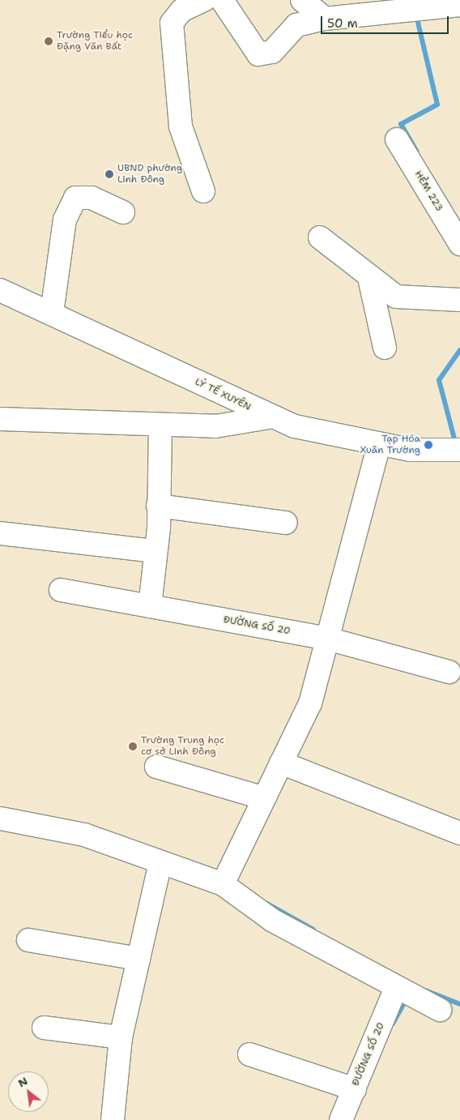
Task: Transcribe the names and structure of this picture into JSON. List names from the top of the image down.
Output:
{
  "streets": {
    "street": ["HẺM 223", "LÝ TẾ XUYÊN", "ĐƯỜNG SỐ 20"]
  },
  "places": [
    "Trường Tiểu học Đặng Văn Bất",
    "UBND phường Linh Đông",
    "Tạp Hóa Xuân Trường",
    "Trường Trung học cơ sở Linh Đông"
  ],
  "scale_bar": "50 m",
  "north": "top left"
}
